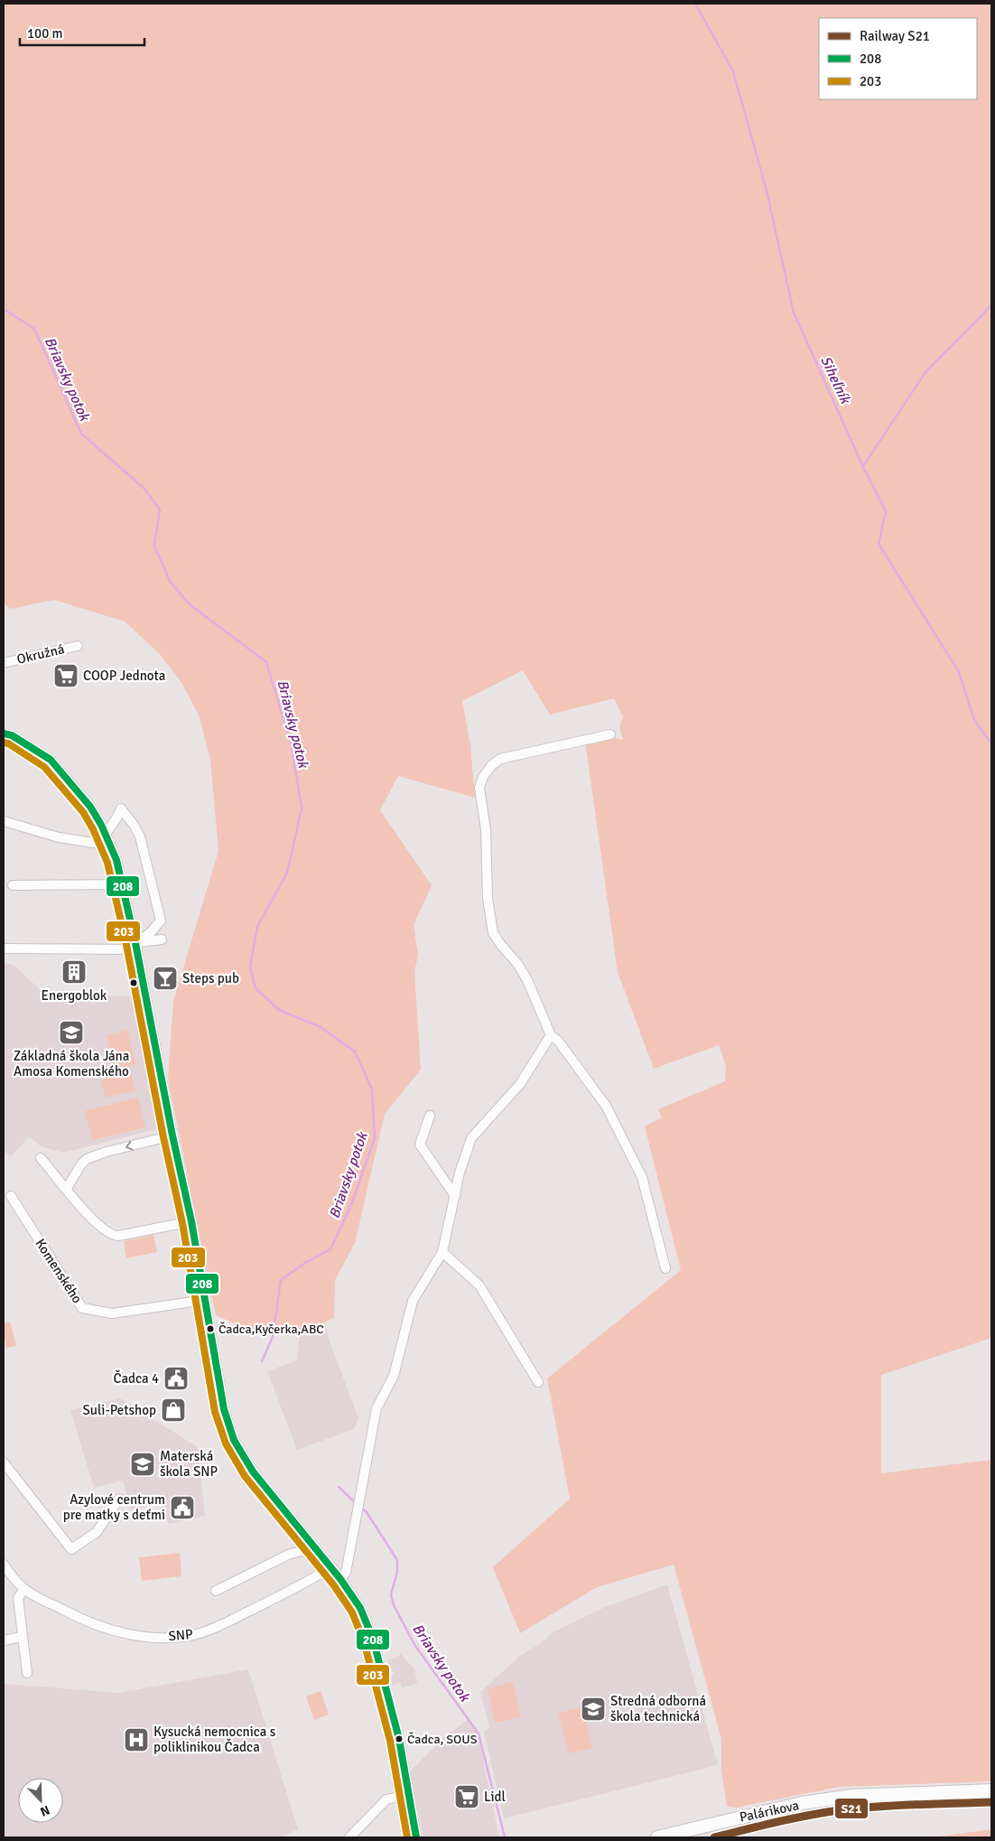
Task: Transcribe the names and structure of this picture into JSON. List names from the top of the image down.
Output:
{
  "streets": {
    "main road": ["Palárikova"],
    "street": ["Okružná", "Komenského", "SNP"]
  },
  "water": ["Briavsky potok", "Siheľník"],
  "places": {
    "supermarket": ["COOP Jednota", "Lidl"],
    "building": ["Energoblok"],
    "bar": ["Steps pub"],
    "school or university": ["Základná škola Jána Amosa Komenského", "Materská škola SNP", "Stredná odborná škola technická"],
    "other": ["Čadca,Kyčerka,ABC", "Čadca, SOUS"],
    "public building": ["Čadca 4", "Azylové centrum pre matky s deťmi"],
    "shop": ["Suli-Petshop"],
    "hospital": ["Kysucká nemocnica s poliklinikou Čadca"]
  },
  "lines": ["transit line 208", "transit line 203", "rail line S21"],
  "legend": ["Railway S21", "208", "203"],
  "scale_bar": "100 m",
  "north": "bottom right"
}
